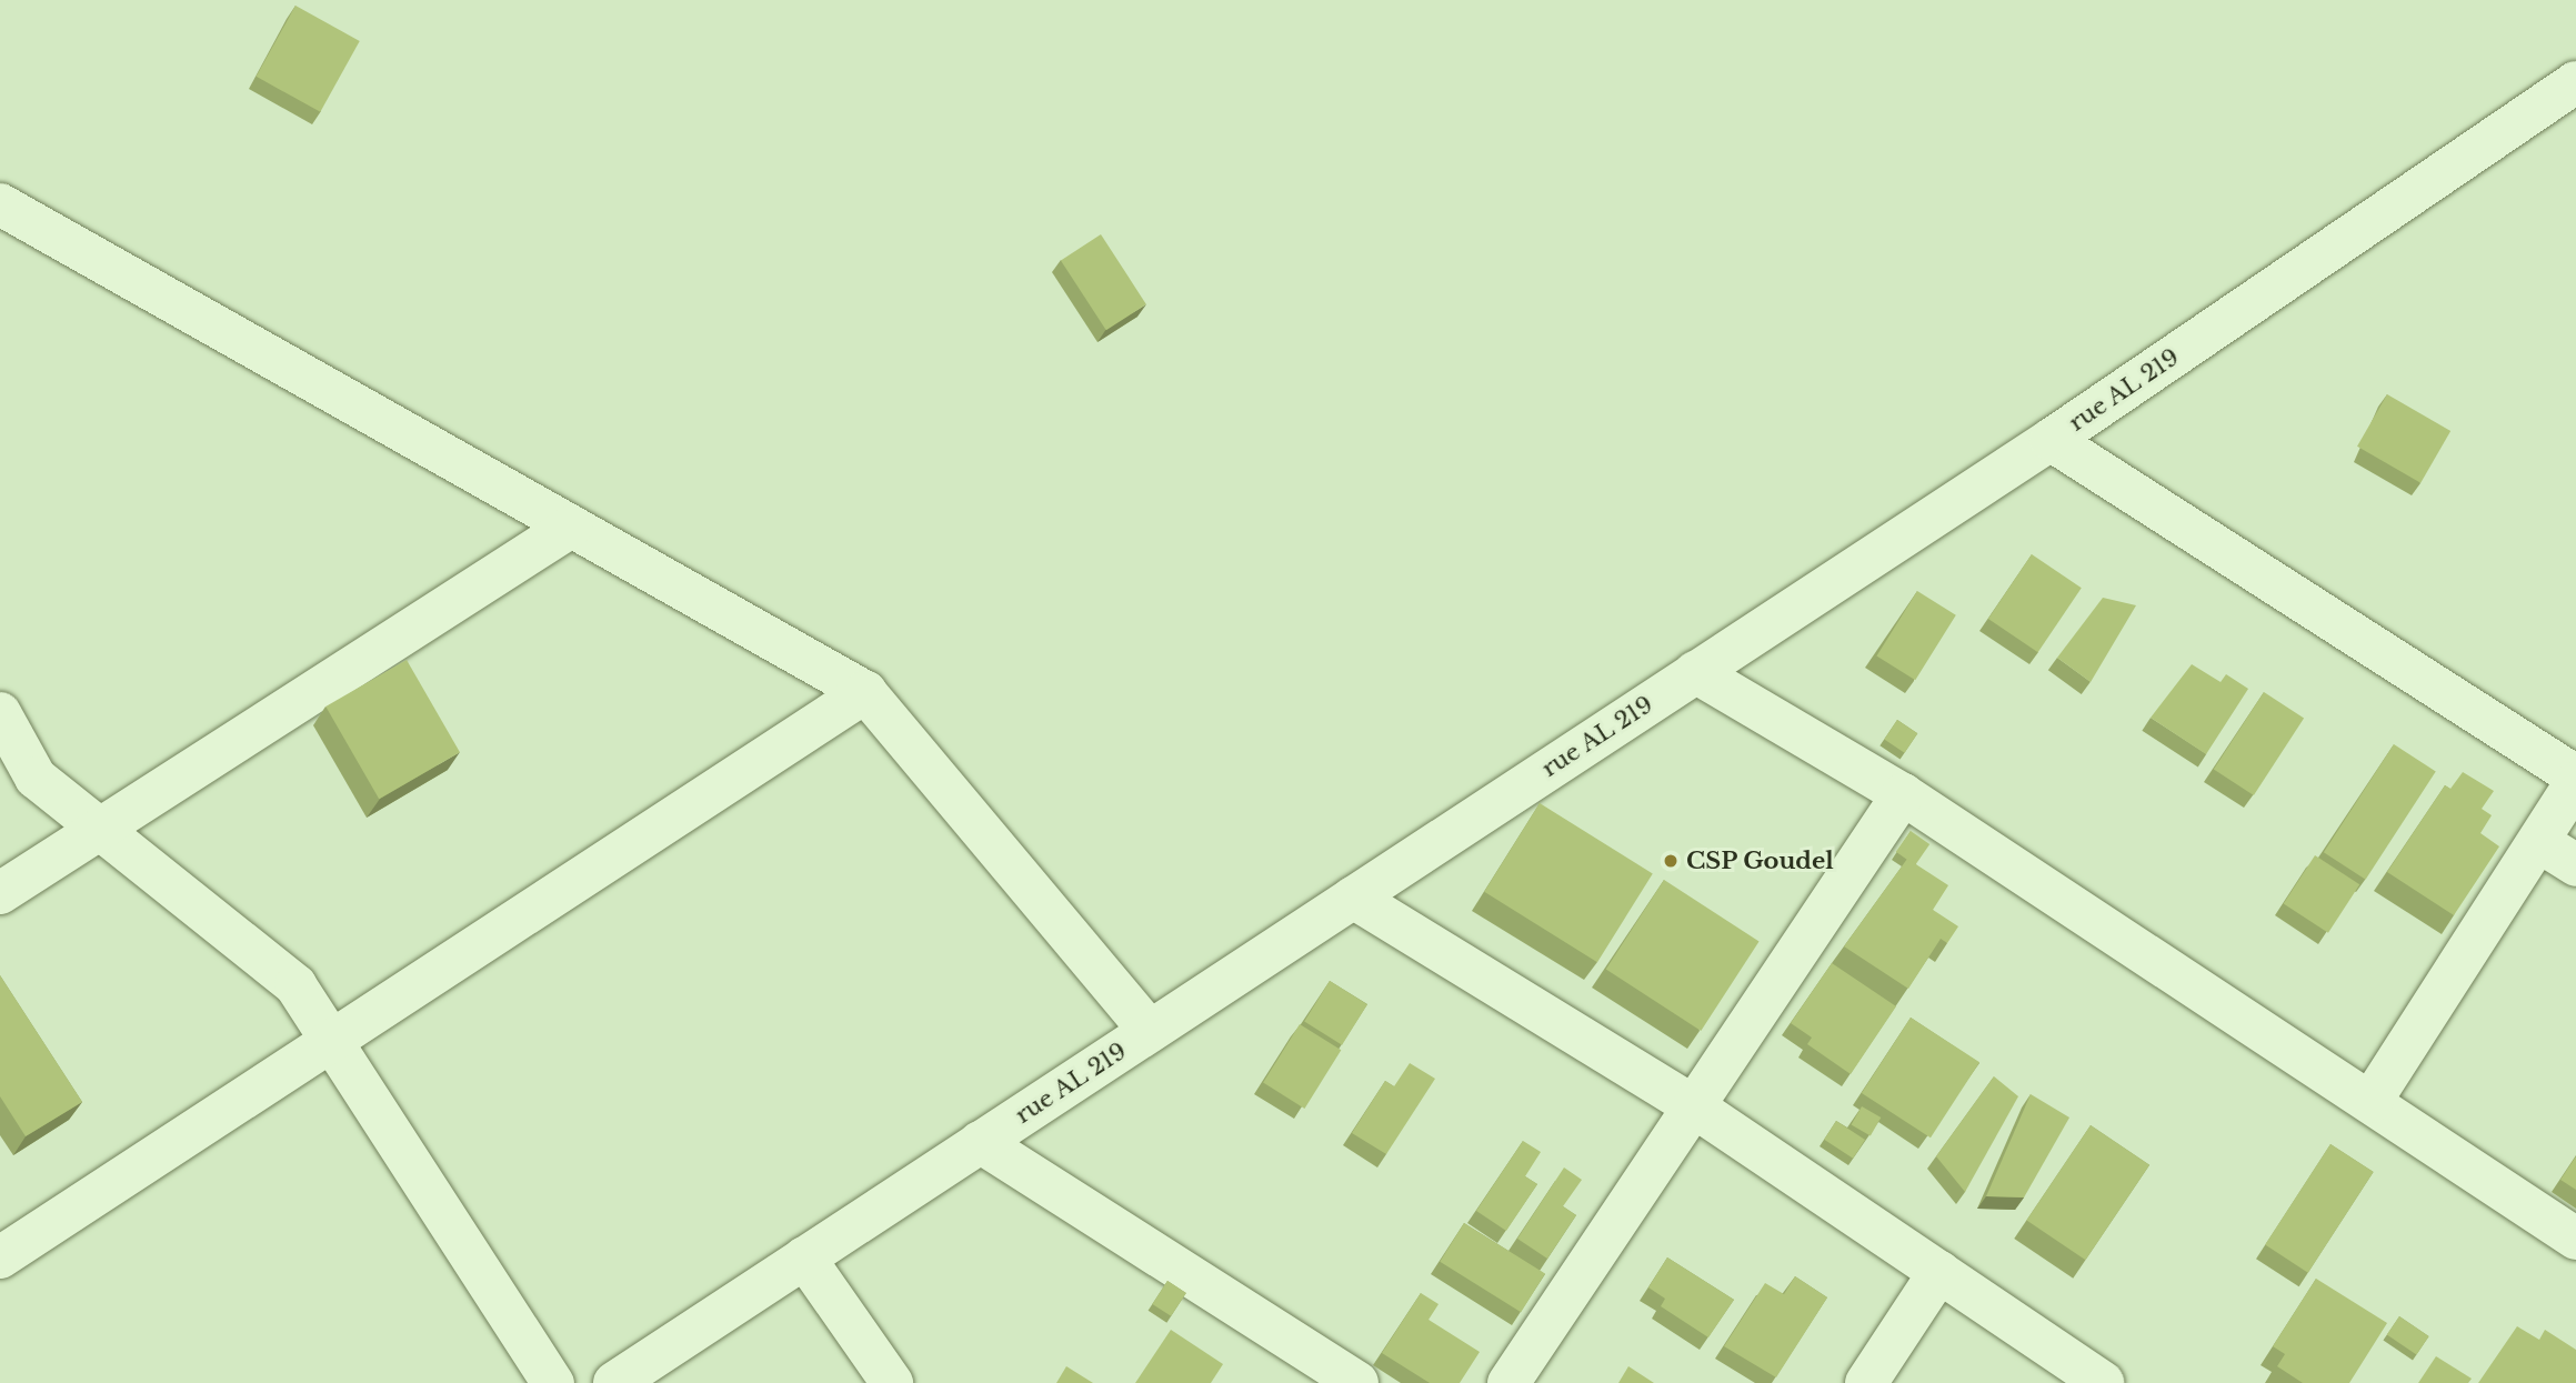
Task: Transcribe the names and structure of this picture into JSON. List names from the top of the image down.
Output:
{
  "streets": {
    "street": ["rue AL 219"]
  },
  "places": ["CSP Goudel"]
}
